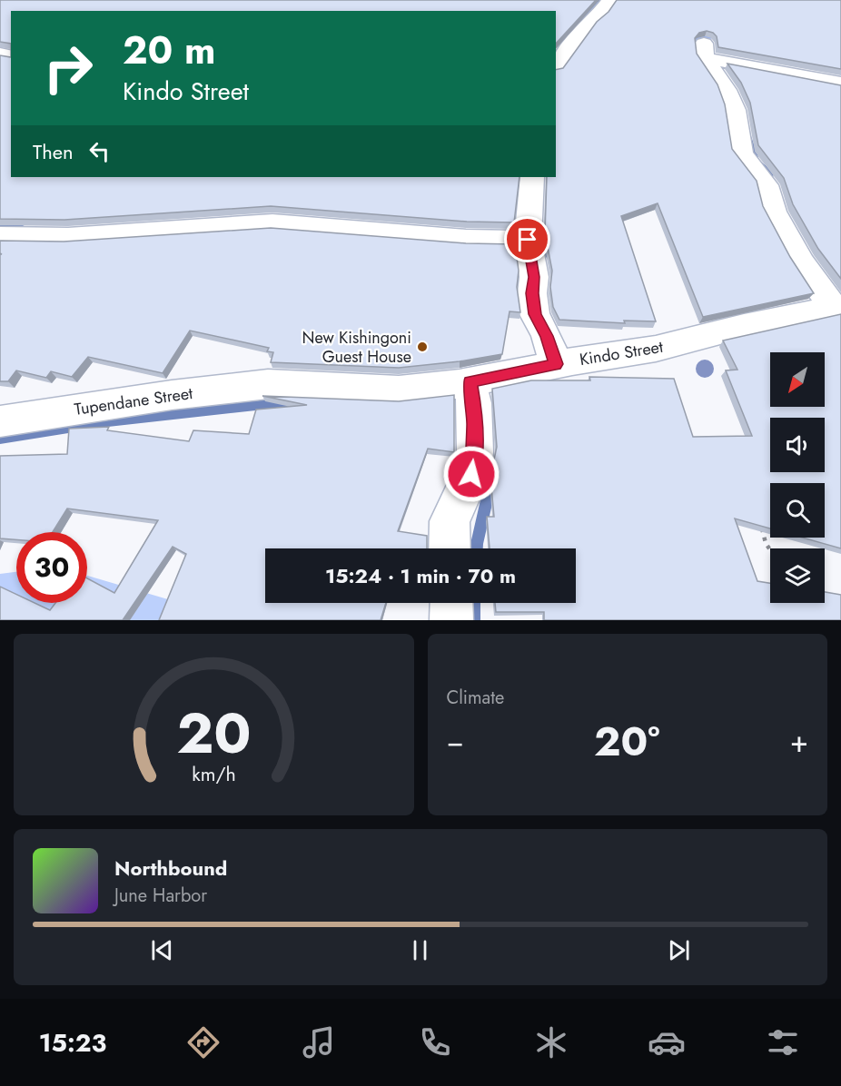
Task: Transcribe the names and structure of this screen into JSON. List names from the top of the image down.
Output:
{
  "streets": {
    "street": ["Kindo Street", "Tupendane Street"]
  },
  "crossings": [
    ["Kindo Street", "Tupendane Street"]
  ],
  "places": ["New Kishingoni Guest House"],
  "north": "bottom left",
  "page": {
    "turn": ["20 m", "Kindo Street"],
    "then": "Then",
    "limit": "30",
    "trip": "15:24 · 1 min · 70 m",
    "tile": "Climate",
    "heat": ["−", "20°", "+"],
    "song": ["Northbound", "June Harbor"],
    "tabs": "15:23",
    "gauge": ["20", "km/h"]
  }
}
